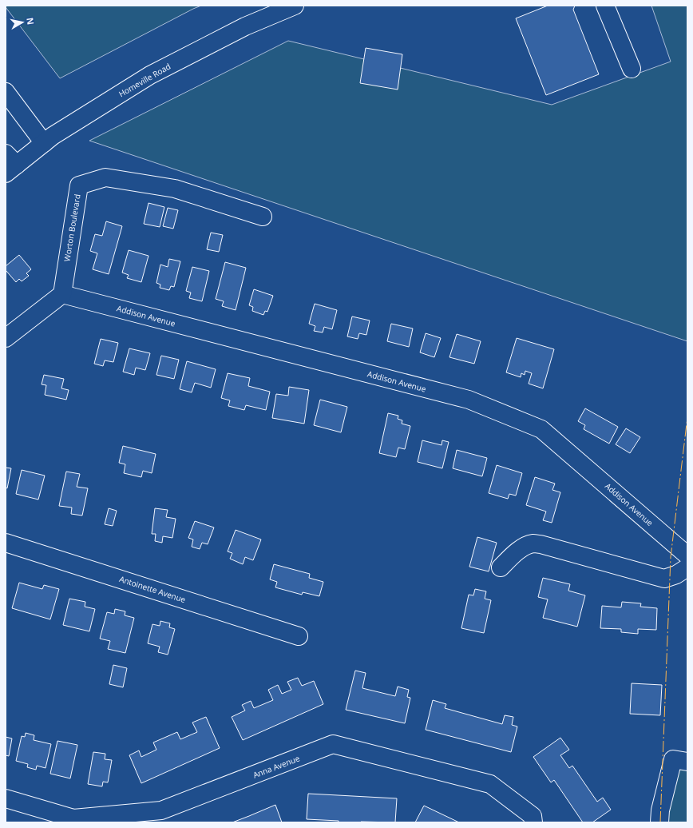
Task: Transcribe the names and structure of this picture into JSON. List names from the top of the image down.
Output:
{
  "streets": {
    "street": [
      "Homeville Road",
      "Worton Boulevard",
      "Addison Avenue",
      "Antoinette Avenue",
      "Anna Avenue"
    ]
  },
  "crossings": [
    ["Worton Boulevard", "Addison Avenue"]
  ],
  "north": "right"
}
